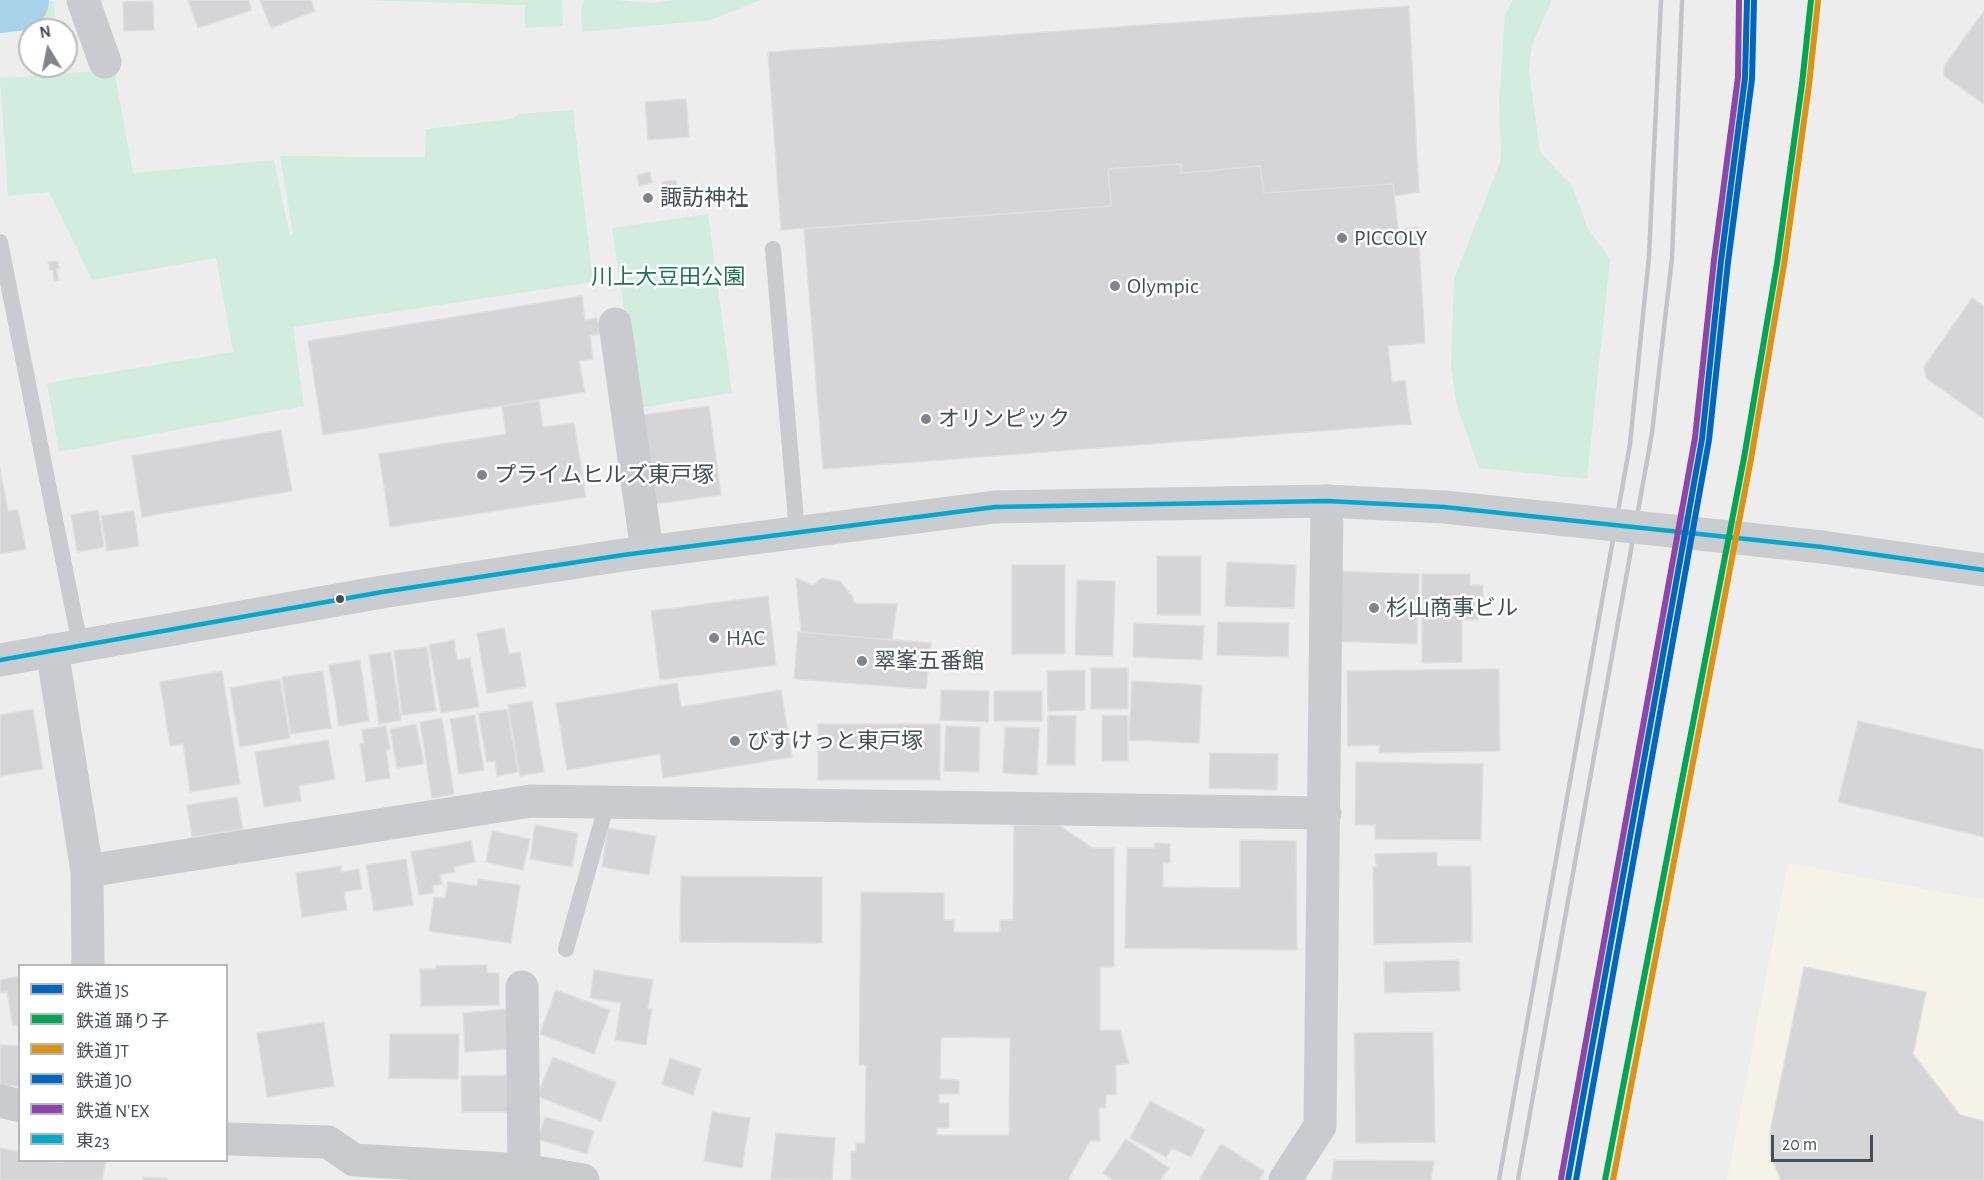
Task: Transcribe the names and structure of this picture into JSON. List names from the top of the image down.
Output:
{
  "parks": ["川上大豆田公園"],
  "places": [
    "諏訪神社",
    "PICCOLY",
    "Olympic",
    "オリンピック",
    "プライムヒルズ東戸塚",
    "杉山商事ビル",
    "HAC",
    "翠峯五番館",
    "びすけっと東戸塚"
  ],
  "lines": [
    "rail line JS",
    "rail line 踊り子",
    "rail line JO",
    "rail line N'EX",
    "rail line JT",
    "transit line 東23"
  ],
  "legend": [
    "鉄道 JS",
    "鉄道 踊り子",
    "鉄道 JT",
    "鉄道 JO",
    "鉄道 N'EX",
    "東23"
  ],
  "scale_bar": "20 m",
  "north": "top"
}
